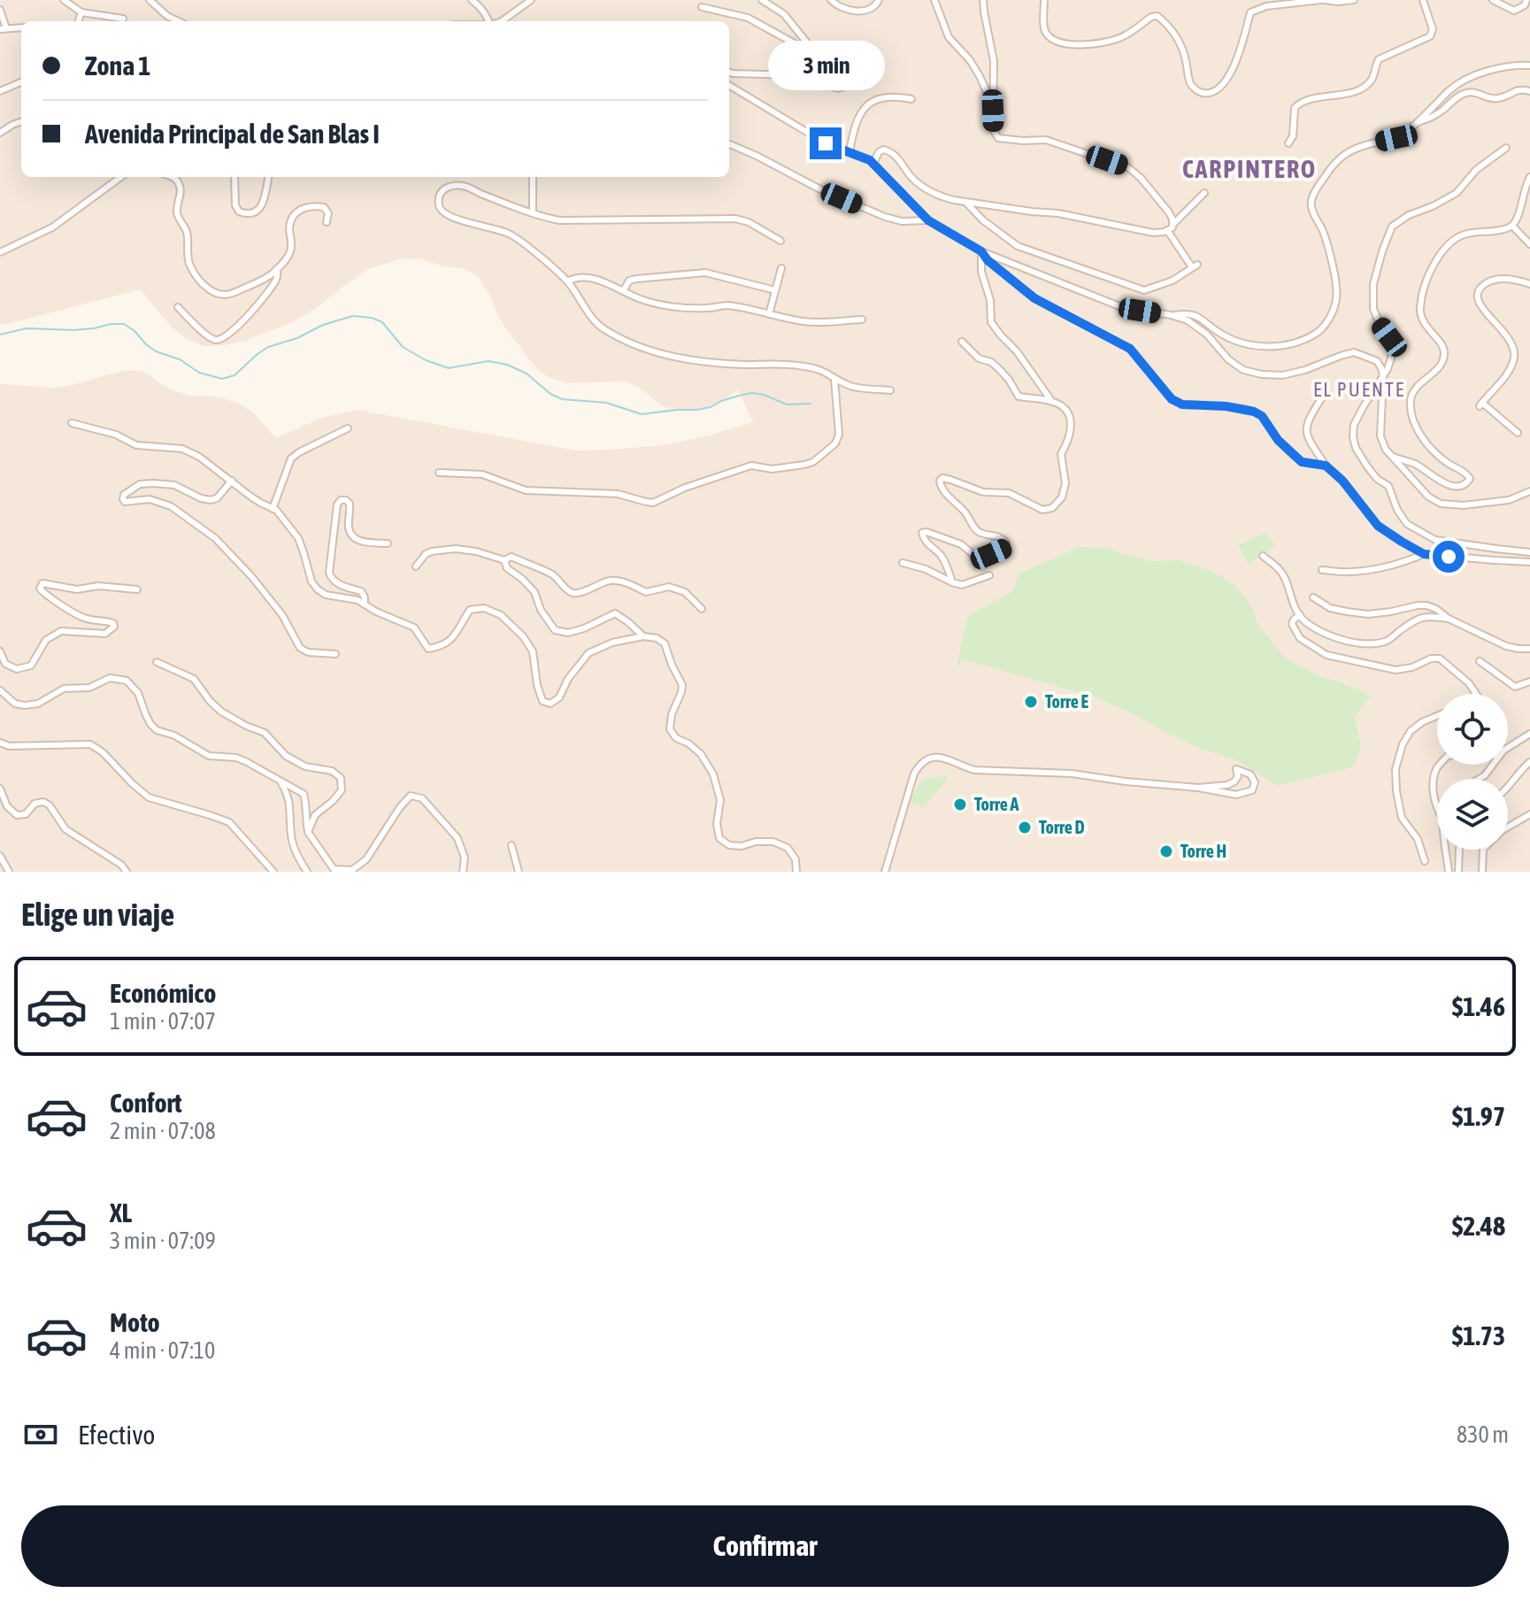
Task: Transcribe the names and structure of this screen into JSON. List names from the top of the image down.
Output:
{
  "districts": ["CARPINTERO", "EL PUENTE"],
  "places": [
    "Torre E",
    "Torre A",
    "Torre D",
    "Torre H"
  ],
  "page": {
    "banner": ["Zona 1", "Avenida Principal de San Blas I"],
    "bubble": "3 min",
    "heading": "Elige un viaje",
    "list": [
      {
        "name": "Económico",
        "note": "1 min · 07:07",
        "value": "$1.46"
      },
      {
        "name": "Confort",
        "note": "2 min · 07:08",
        "value": "$1.97"
      },
      {
        "name": "XL",
        "note": "3 min · 07:09",
        "value": "$2.48"
      },
      {
        "name": "Moto",
        "note": "4 min · 07:10",
        "value": "$1.73"
      }
    ],
    "pay": ["Efectivo", "830 m"],
    "buttons": "Confirmar"
  }
}
